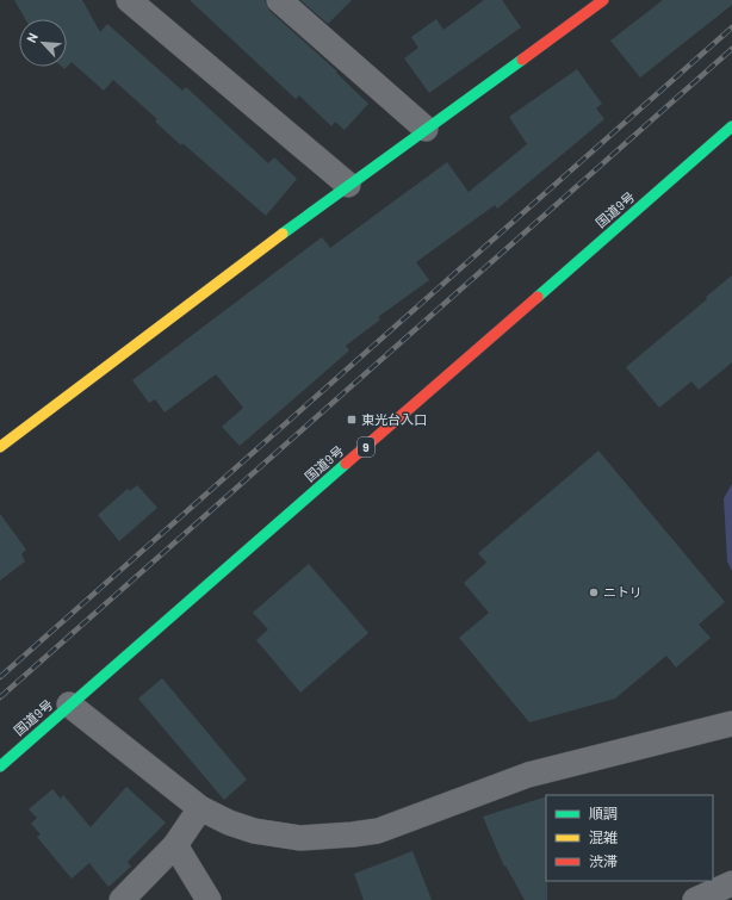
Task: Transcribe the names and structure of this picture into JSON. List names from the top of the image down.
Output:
{
  "streets": {
    "main road": ["国道9号", "9"]
  },
  "places": {
    "transit": ["東光台入口"],
    "other": ["ニトリ"]
  },
  "legend": ["順調", "混雑", "渋滞"],
  "north": "top left"
}
